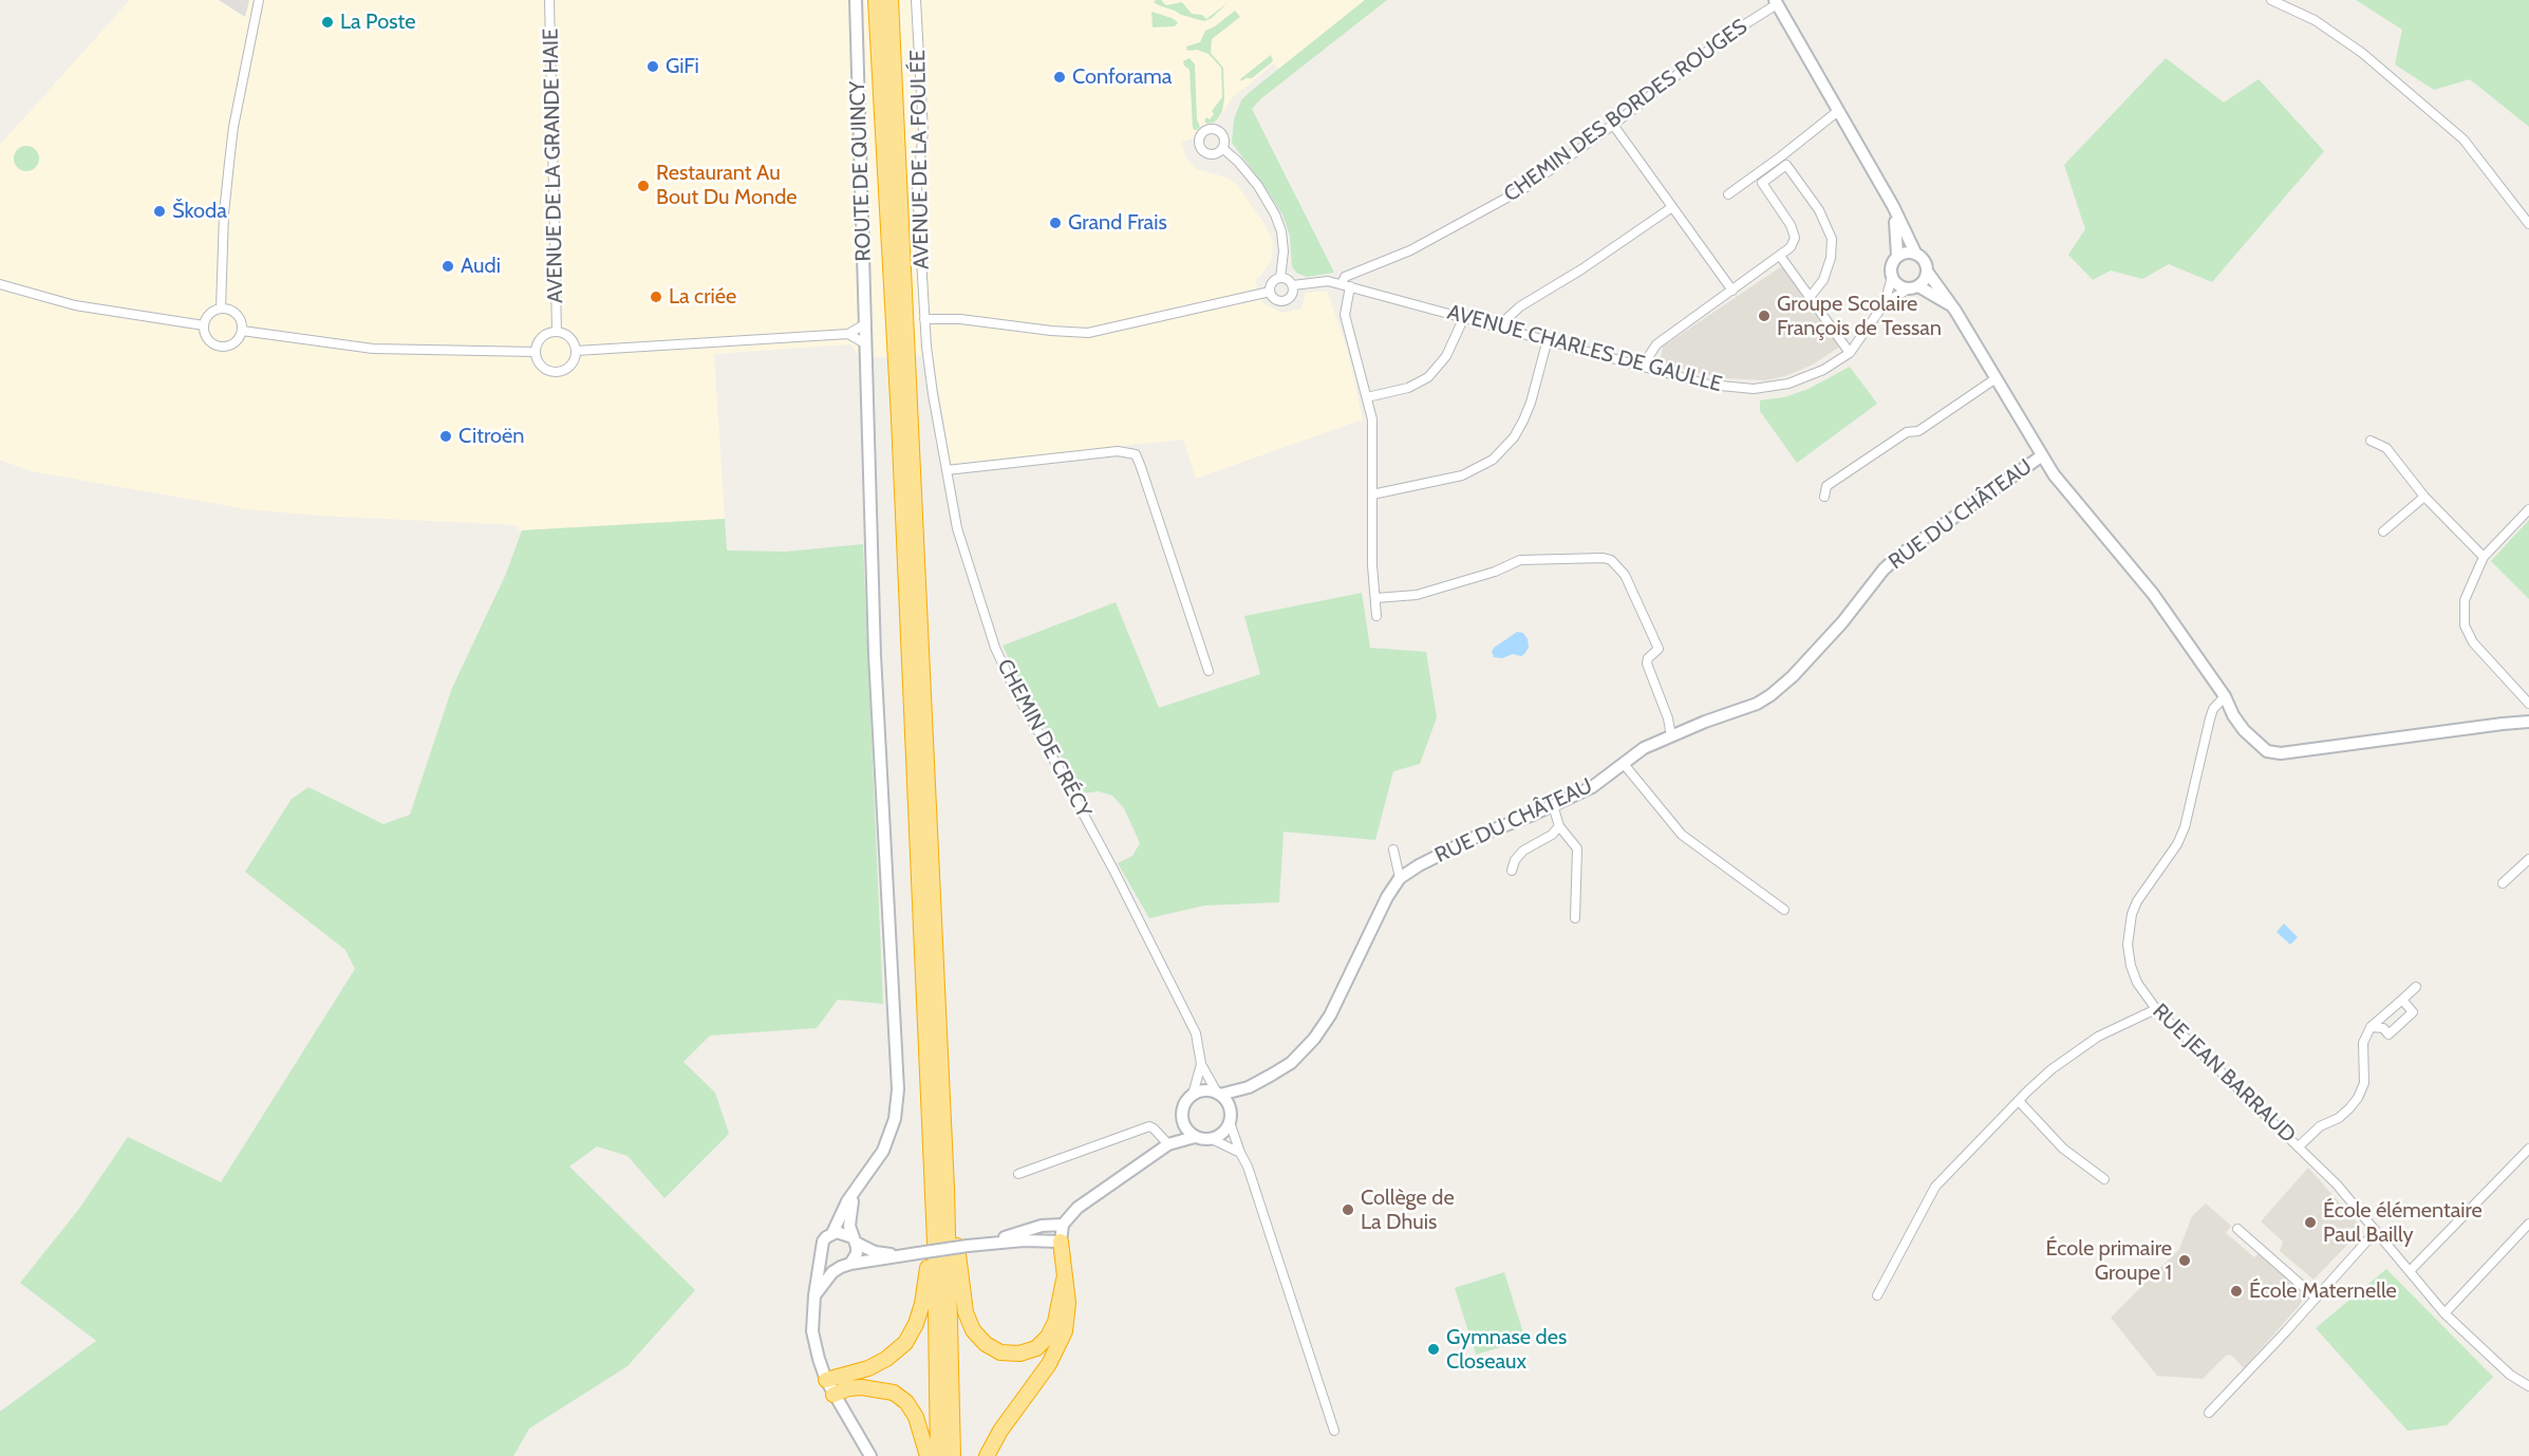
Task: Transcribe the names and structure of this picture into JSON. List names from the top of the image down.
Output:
{
  "streets": {
    "street": [
      "CHEMIN DES BORDES ROUGES",
      "AVENUE DE LA FOULÉE",
      "AVENUE DE LA GRANDE HAIE",
      "ROUTE DE QUINCY",
      "AVENUE CHARLES DE GAULLE",
      "RUE DU CHÂTEAU",
      "CHEMIN DE CRÉCY",
      "RUE JEAN BARRAUD"
    ]
  },
  "crossings": [
    ["CHEMIN DES BORDES ROUGES", "AVENUE CHARLES DE GAULLE"],
    ["AVENUE DE LA FOULÉE", "CHEMIN DE CRÉCY"],
    ["RUE DU CHÂTEAU", "CHEMIN DE CRÉCY"]
  ],
  "places": [
    "La Poste",
    "GiFi",
    "Conforama",
    "Restaurant Au Bout Du Monde",
    "Škoda",
    "Grand Frais",
    "Audi",
    "La criée",
    "Groupe Scolaire François de Tessan",
    "Citroën",
    "Collège de La Dhuis",
    "École élémentaire Paul Bailly",
    "École primaire Groupe 1",
    "École Maternelle",
    "Gymnase des Closeaux"
  ]
}
